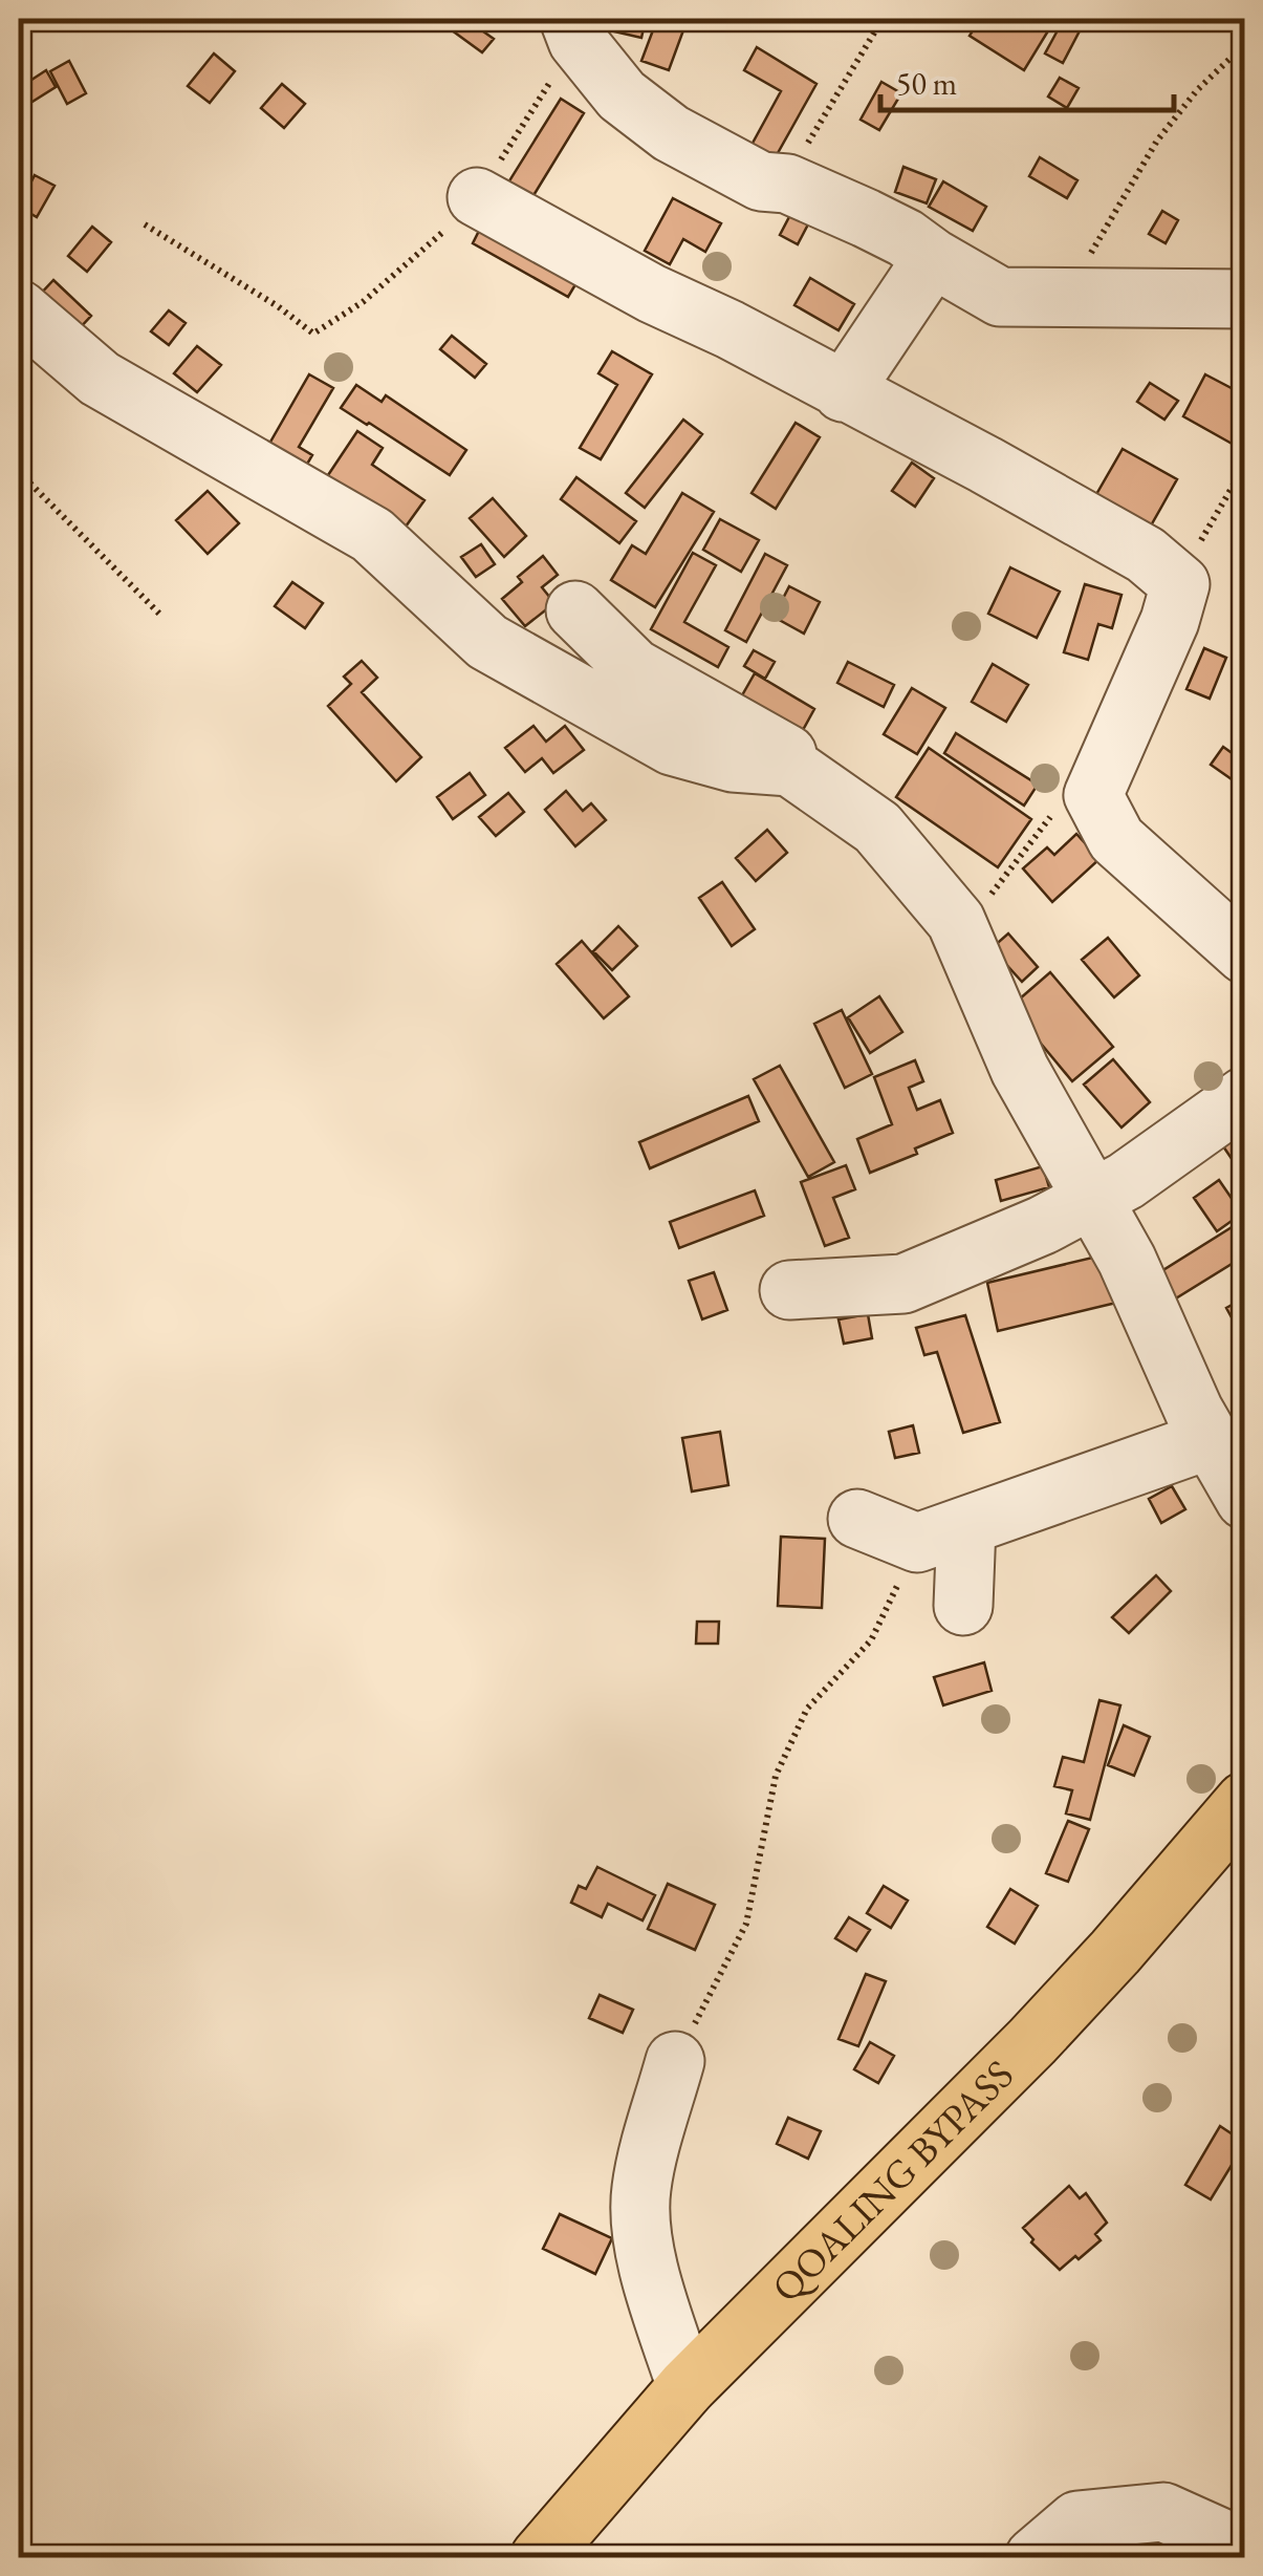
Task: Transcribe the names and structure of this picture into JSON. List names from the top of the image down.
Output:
{
  "streets": {
    "main road": ["QOALING BYPASS"]
  },
  "scale_bar": "50 m"
}
